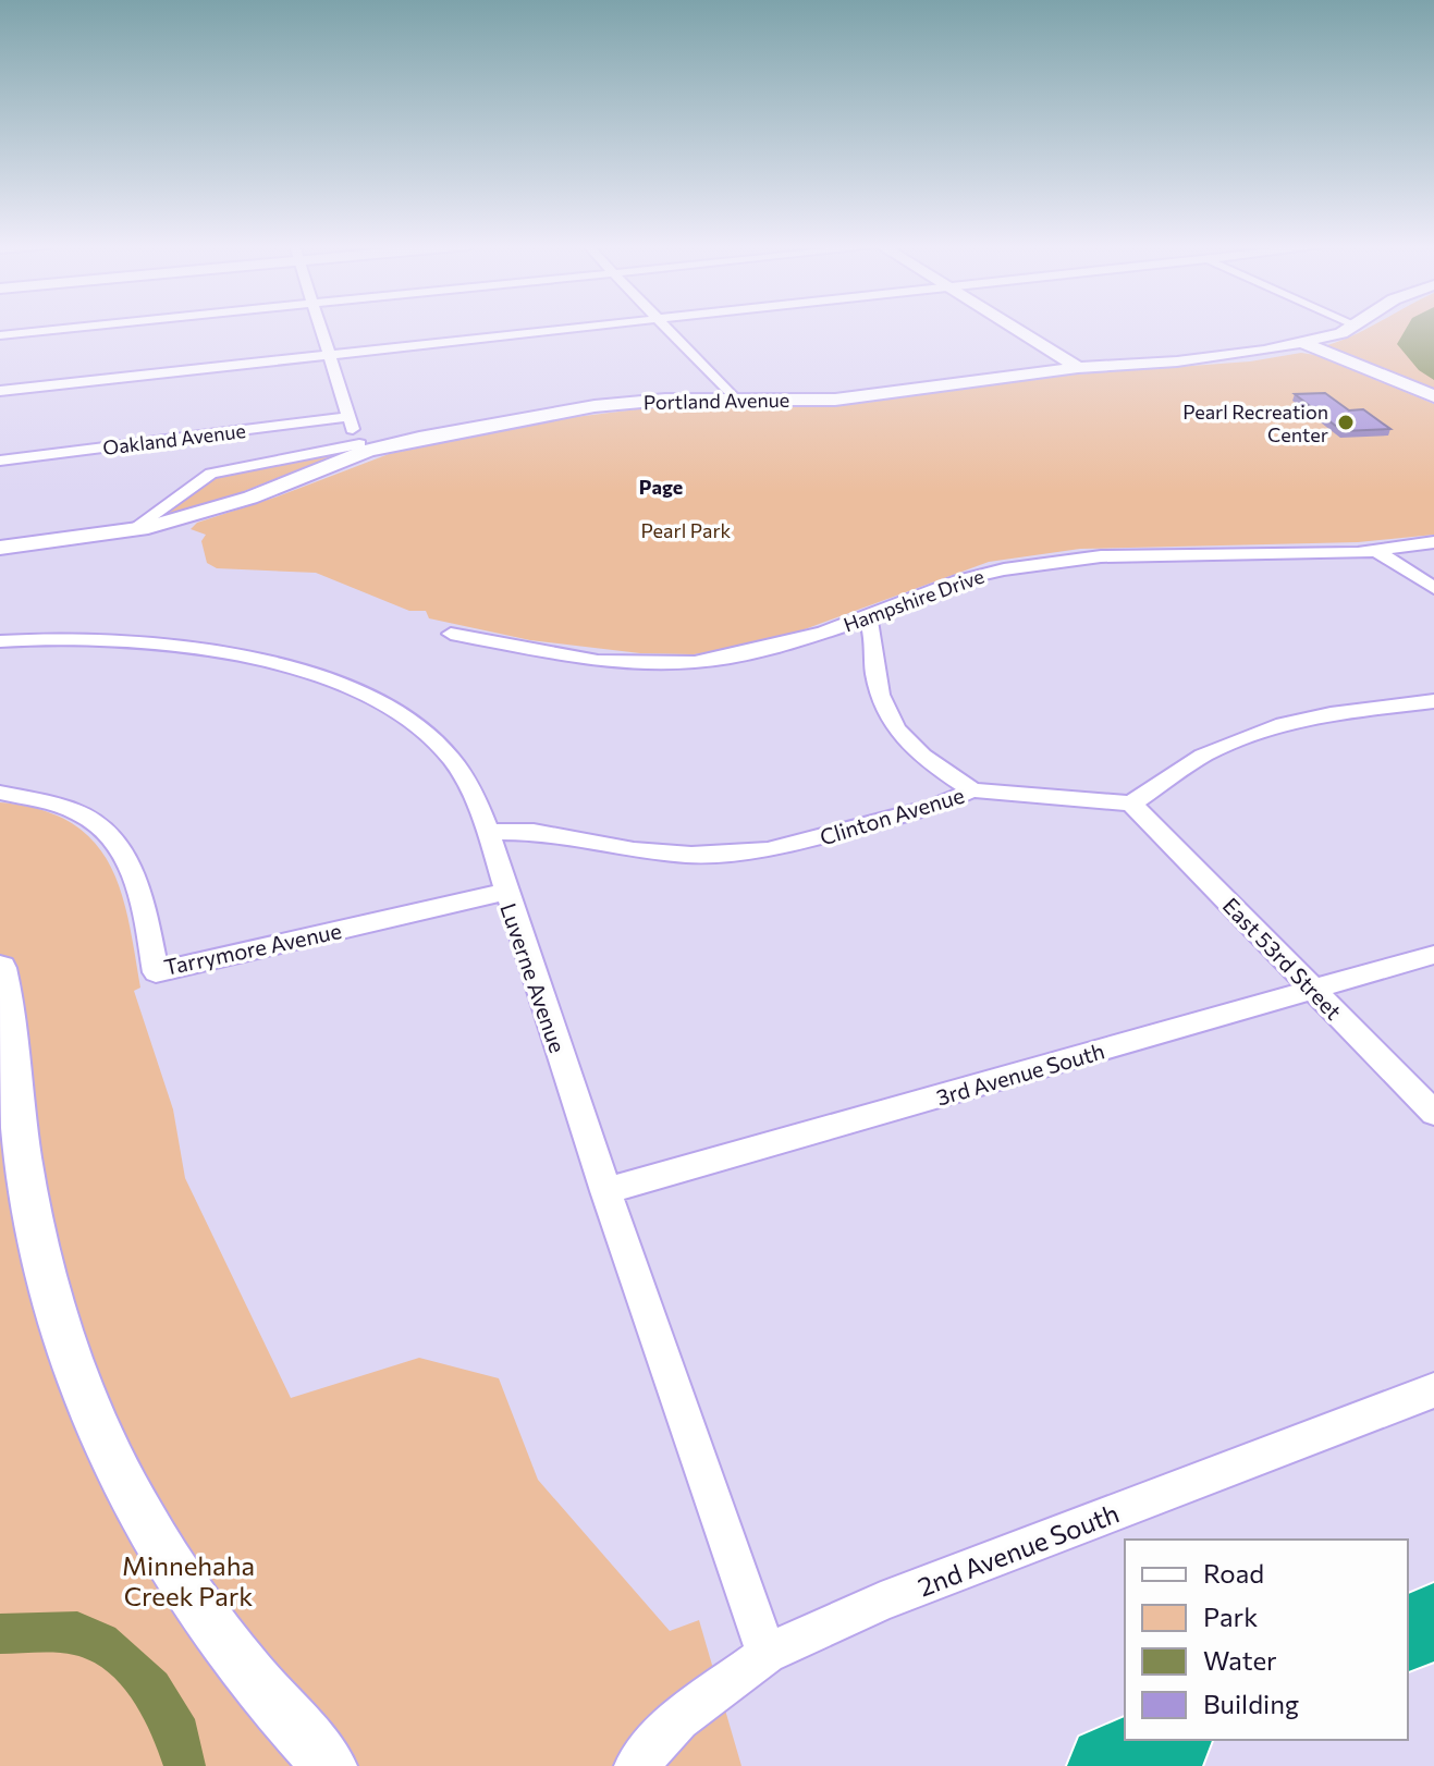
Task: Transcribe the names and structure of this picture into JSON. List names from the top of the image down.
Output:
{
  "streets": {
    "street": [
      "Portland Avenue",
      "Oakland Avenue",
      "Hampshire Drive",
      "Clinton Avenue",
      "Tarrymore Avenue",
      "East 53rd Street",
      "Luverne Avenue",
      "3rd Avenue South",
      "2nd Avenue South"
    ]
  },
  "crossings": [
    ["Clinton Avenue", "East 53rd Street"],
    ["Clinton Avenue", "Luverne Avenue"],
    ["Tarrymore Avenue", "Luverne Avenue"],
    ["East 53rd Street", "3rd Avenue South"],
    ["Luverne Avenue", "3rd Avenue South"],
    ["Luverne Avenue", "2nd Avenue South"]
  ],
  "districts": ["Page"],
  "parks": ["Pearl Park", "Minnehaha Creek Park"],
  "places": ["Pearl Recreation Center"],
  "legend": [
    "Road",
    "Park",
    "Water",
    "Building"
  ]
}
